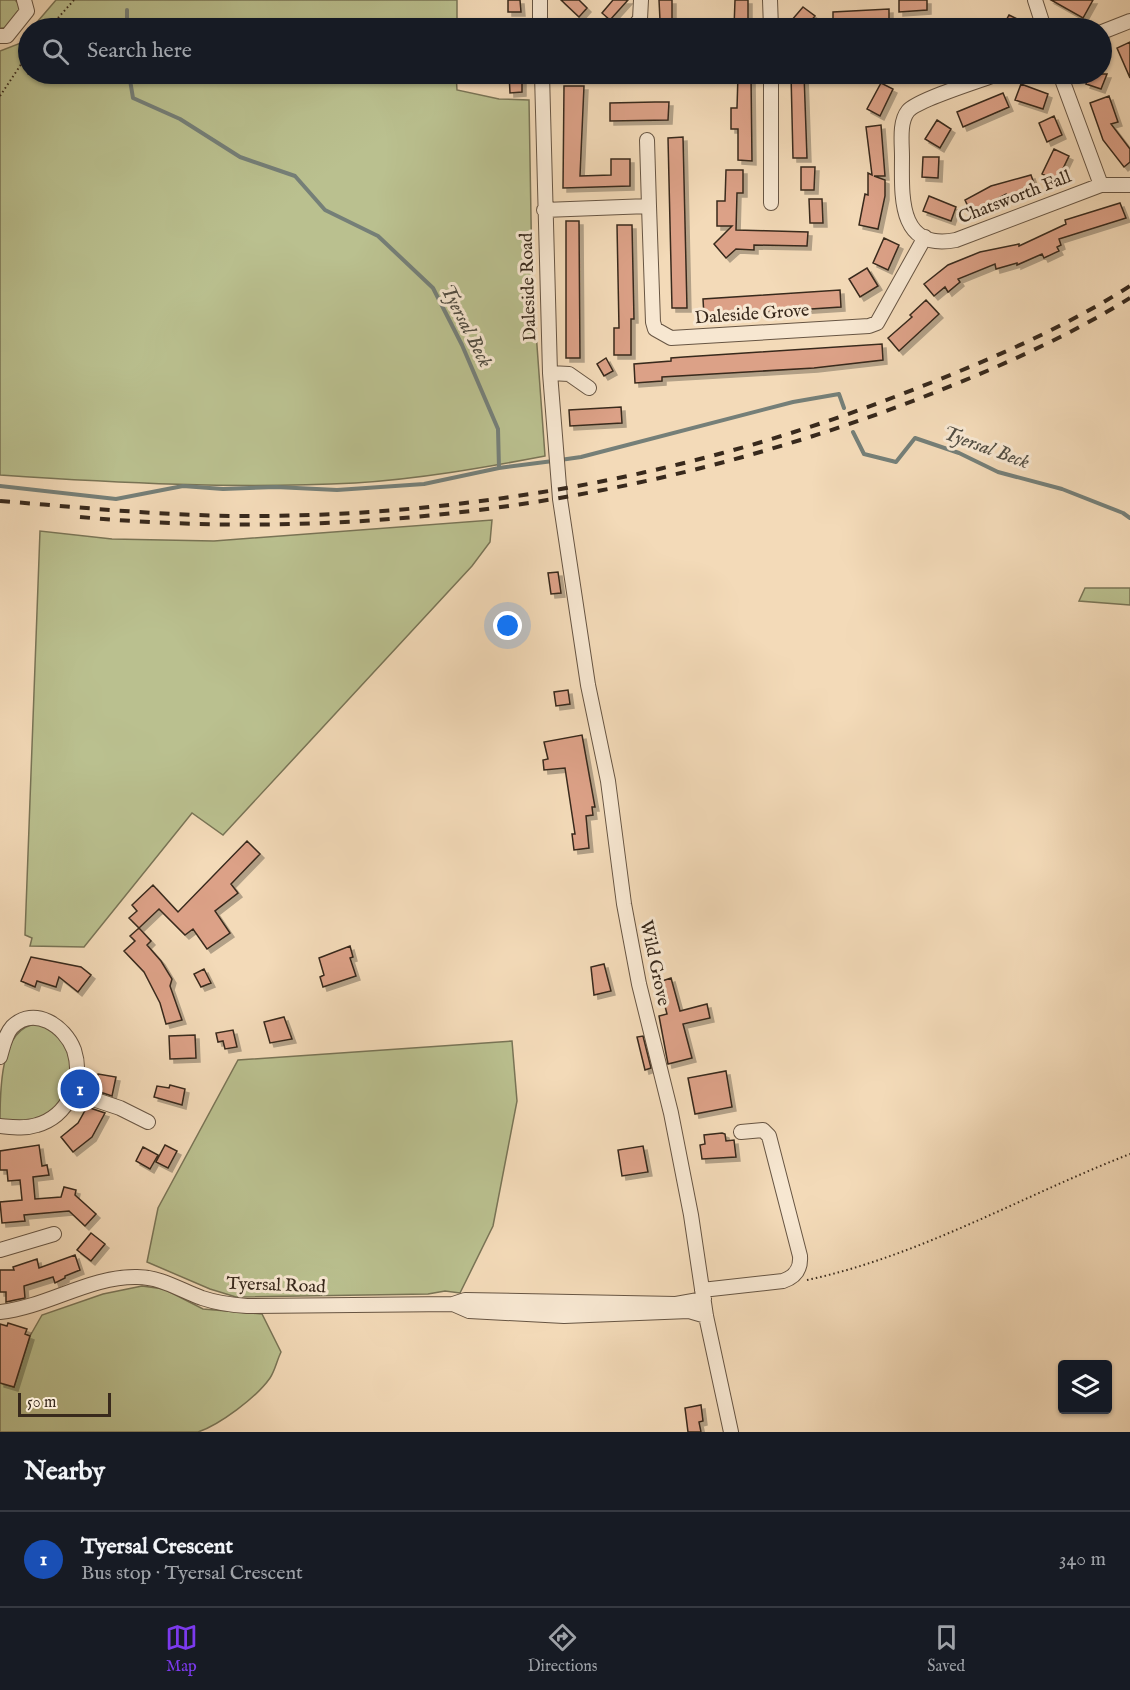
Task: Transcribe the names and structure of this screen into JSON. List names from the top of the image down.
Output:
{
  "streets": {
    "street": [
      "Chatsworth Fall",
      "Daleside Road",
      "Daleside Grove",
      "Wild Grove",
      "Tyersal Road"
    ]
  },
  "crossings": [
    ["Chatsworth Fall", "Daleside Grove"],
    ["Daleside Road", "Wild Grove"]
  ],
  "water": ["Tyersal Beck"],
  "scale_bar": "50 m",
  "page": {
    "search": "Search here",
    "pins": "1",
    "scale": "50 m",
    "heading": "Nearby",
    "list": [
      {
        "mark": "1",
        "name": "Tyersal Crescent",
        "note": "Bus stop · Tyersal Crescent",
        "value": "340 m"
      }
    ],
    "nav": ["Map", "Directions", "Saved"]
  }
}
